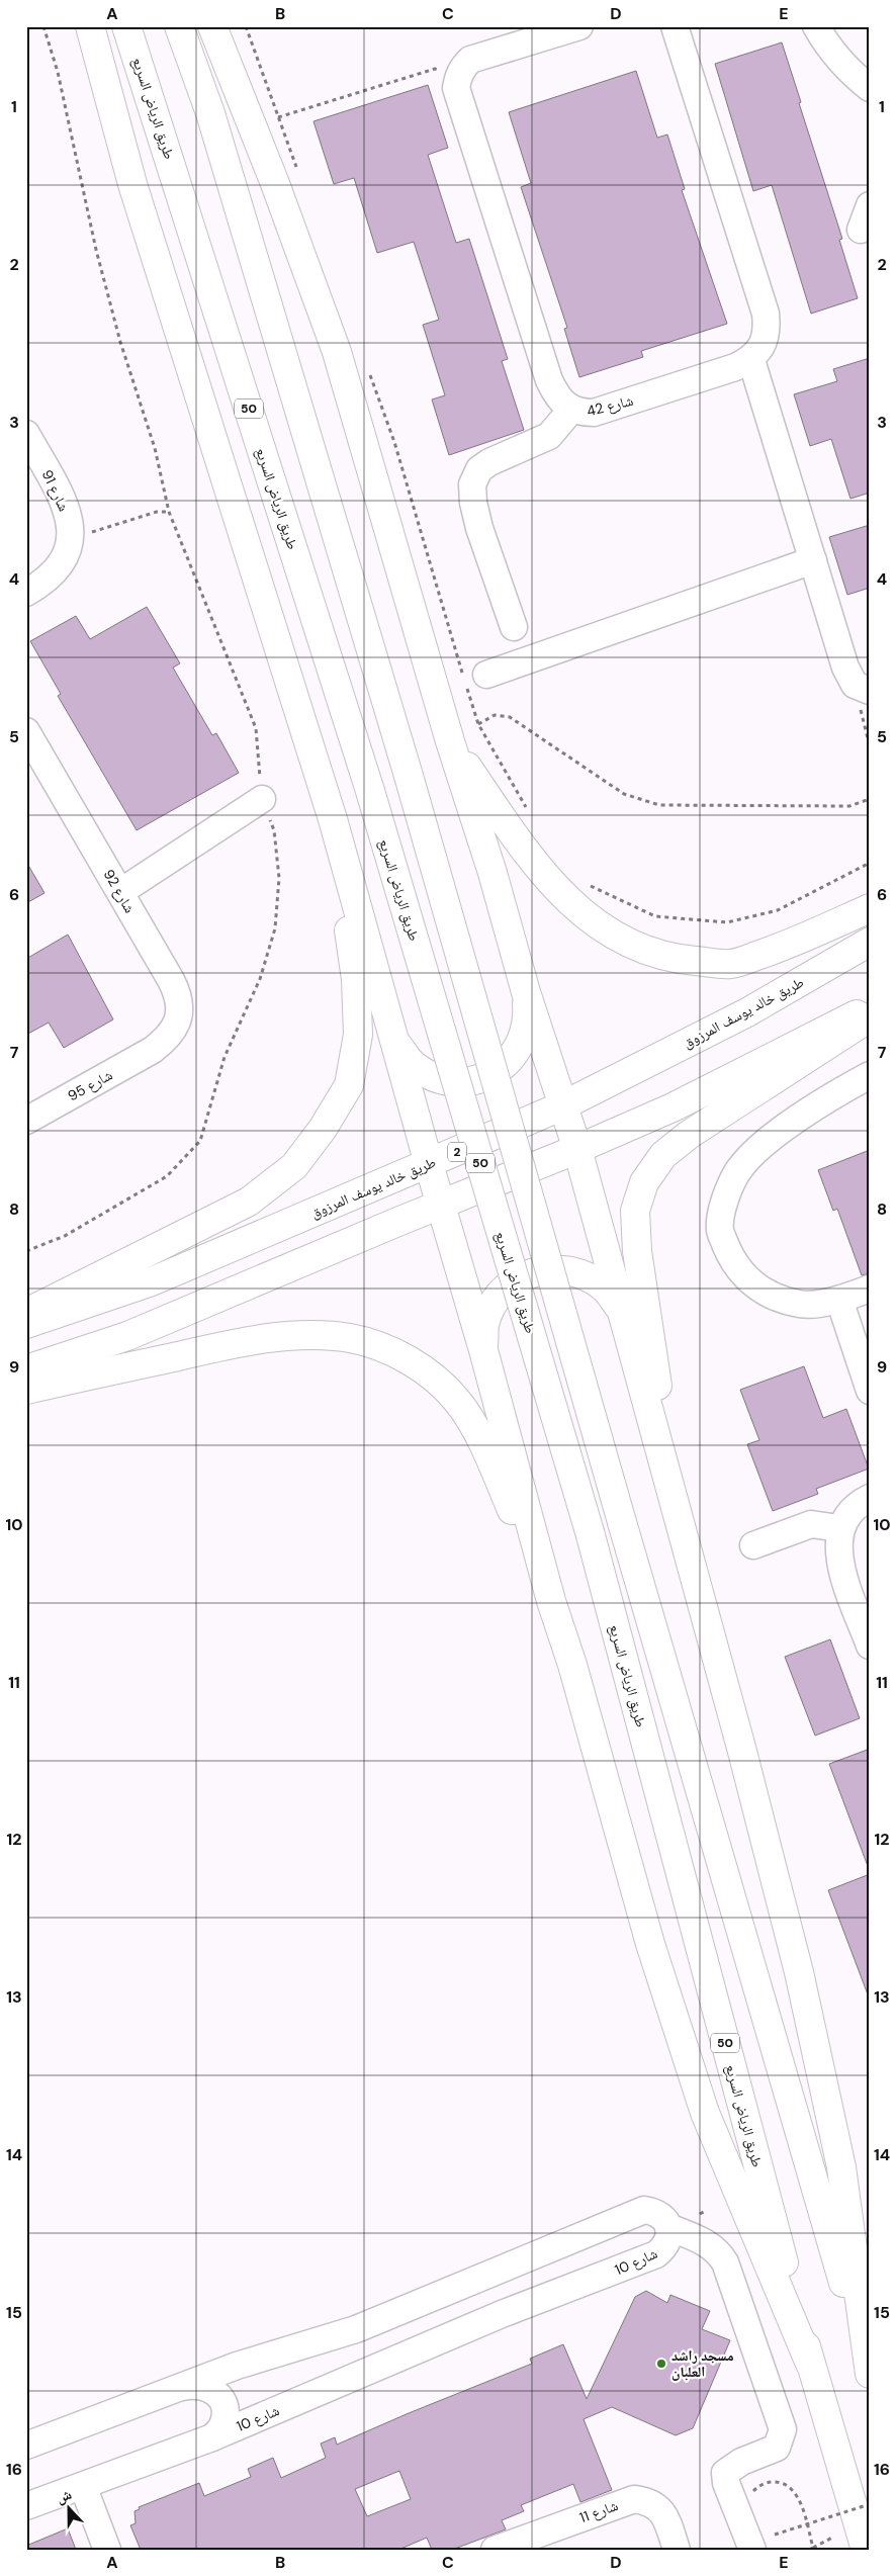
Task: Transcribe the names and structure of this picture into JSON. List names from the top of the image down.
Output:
{
  "streets": {
    "main road": [
      "طريق الرياض السريع",
      "50",
      "طريق خالد يوسف المرزوق",
      "2"
    ],
    "street": [
      "شارع 42",
      "شارع 91",
      "شارع 92",
      "شارع 95",
      "شارع 10",
      "شارع 11"
    ]
  },
  "crossings": [
    ["شارع 92", "شارع 95"]
  ],
  "places": ["مسجد راشد العلبان"],
  "north": "top",
  "grid": {
    "columns": [
      "A",
      "B",
      "C",
      "D",
      "E"
    ],
    "rows": [
      "1",
      "2",
      "3",
      "4",
      "5",
      "6",
      "7",
      "8",
      "9",
      "10",
      "11",
      "12",
      "13",
      "14",
      "15",
      "16"
    ]
  }
}
